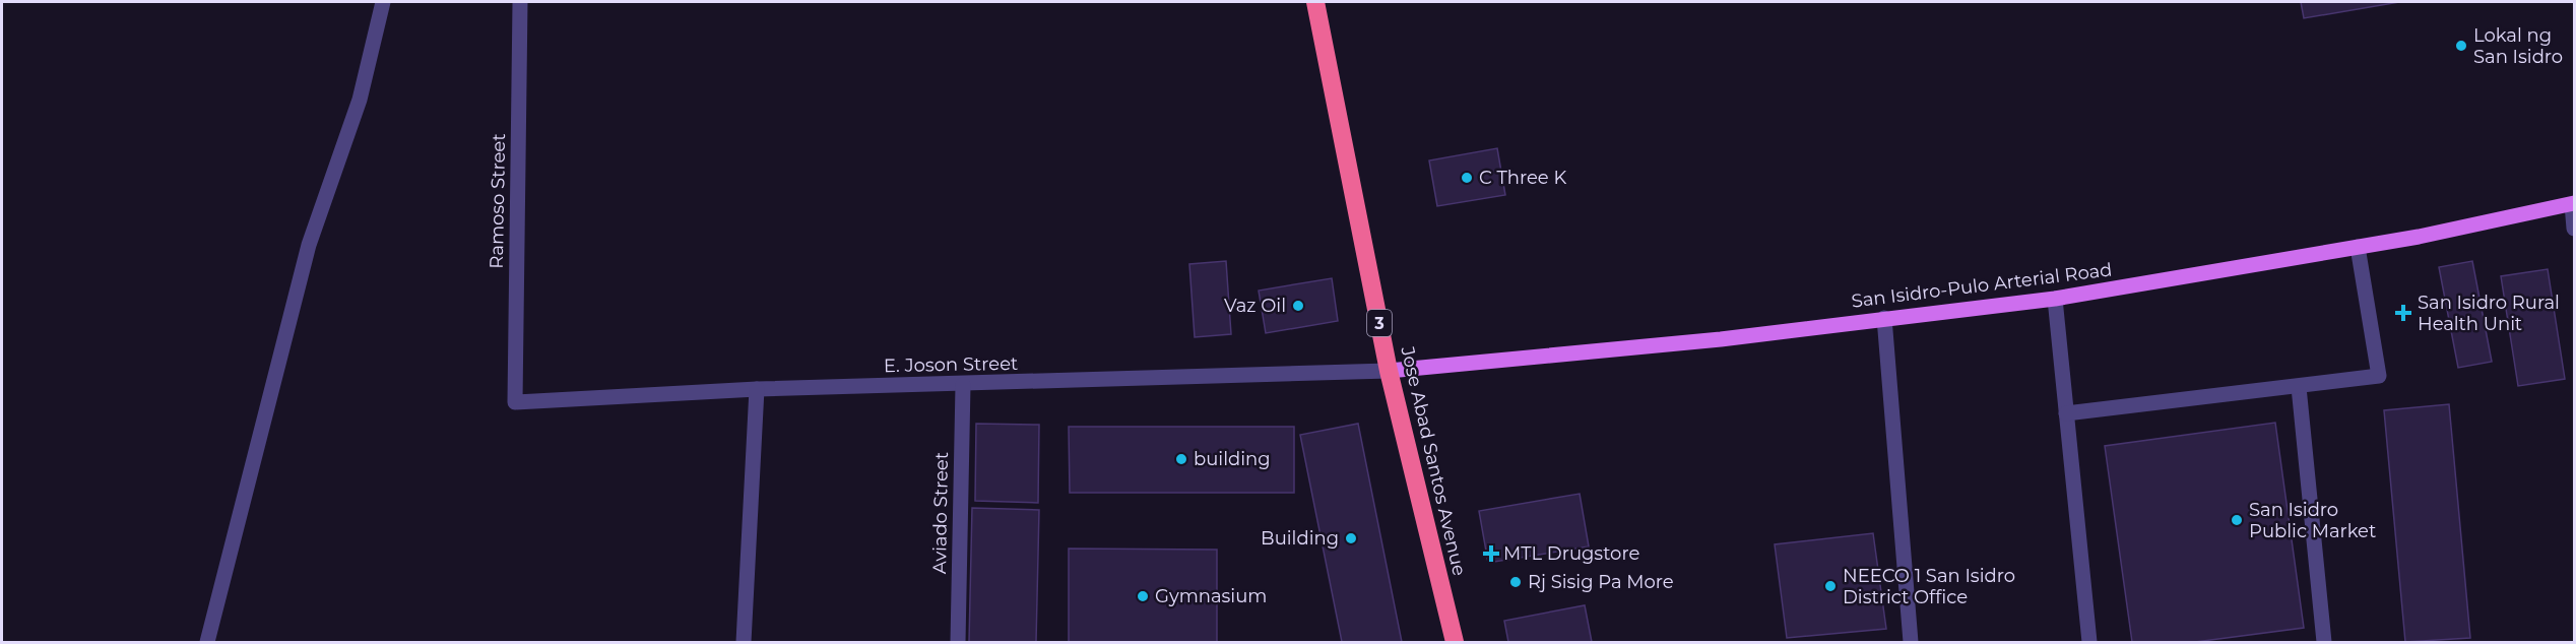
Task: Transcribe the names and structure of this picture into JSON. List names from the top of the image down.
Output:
{
  "streets": {
    "highway": ["3", "Jose Abad Santos Avenue"],
    "main road": ["San Isidro-Pulo Arterial Road"],
    "street": ["Ramoso Street", "E. Joson Street", "Aviado Street"]
  },
  "crossings": [
    ["Ramoso Street", "E. Joson Street"],
    ["San Isidro-Pulo Arterial Road", "E. Joson Street"],
    ["San Isidro-Pulo Arterial Road", "Jose Abad Santos Avenue"],
    ["E. Joson Street", "Jose Abad Santos Avenue"],
    ["E. Joson Street", "Aviado Street"]
  ],
  "places": {
    "other": [
      "Lokal ng San Isidro",
      "C Three K",
      "Vaz Oil",
      "building",
      "San Isidro Public Market",
      "Building",
      "Rj Sisig Pa More",
      "NEECO 1 San Isidro District Office",
      "Gymnasium"
    ],
    "health": ["San Isidro Rural Health Unit", "MTL Drugstore"]
  }
}
